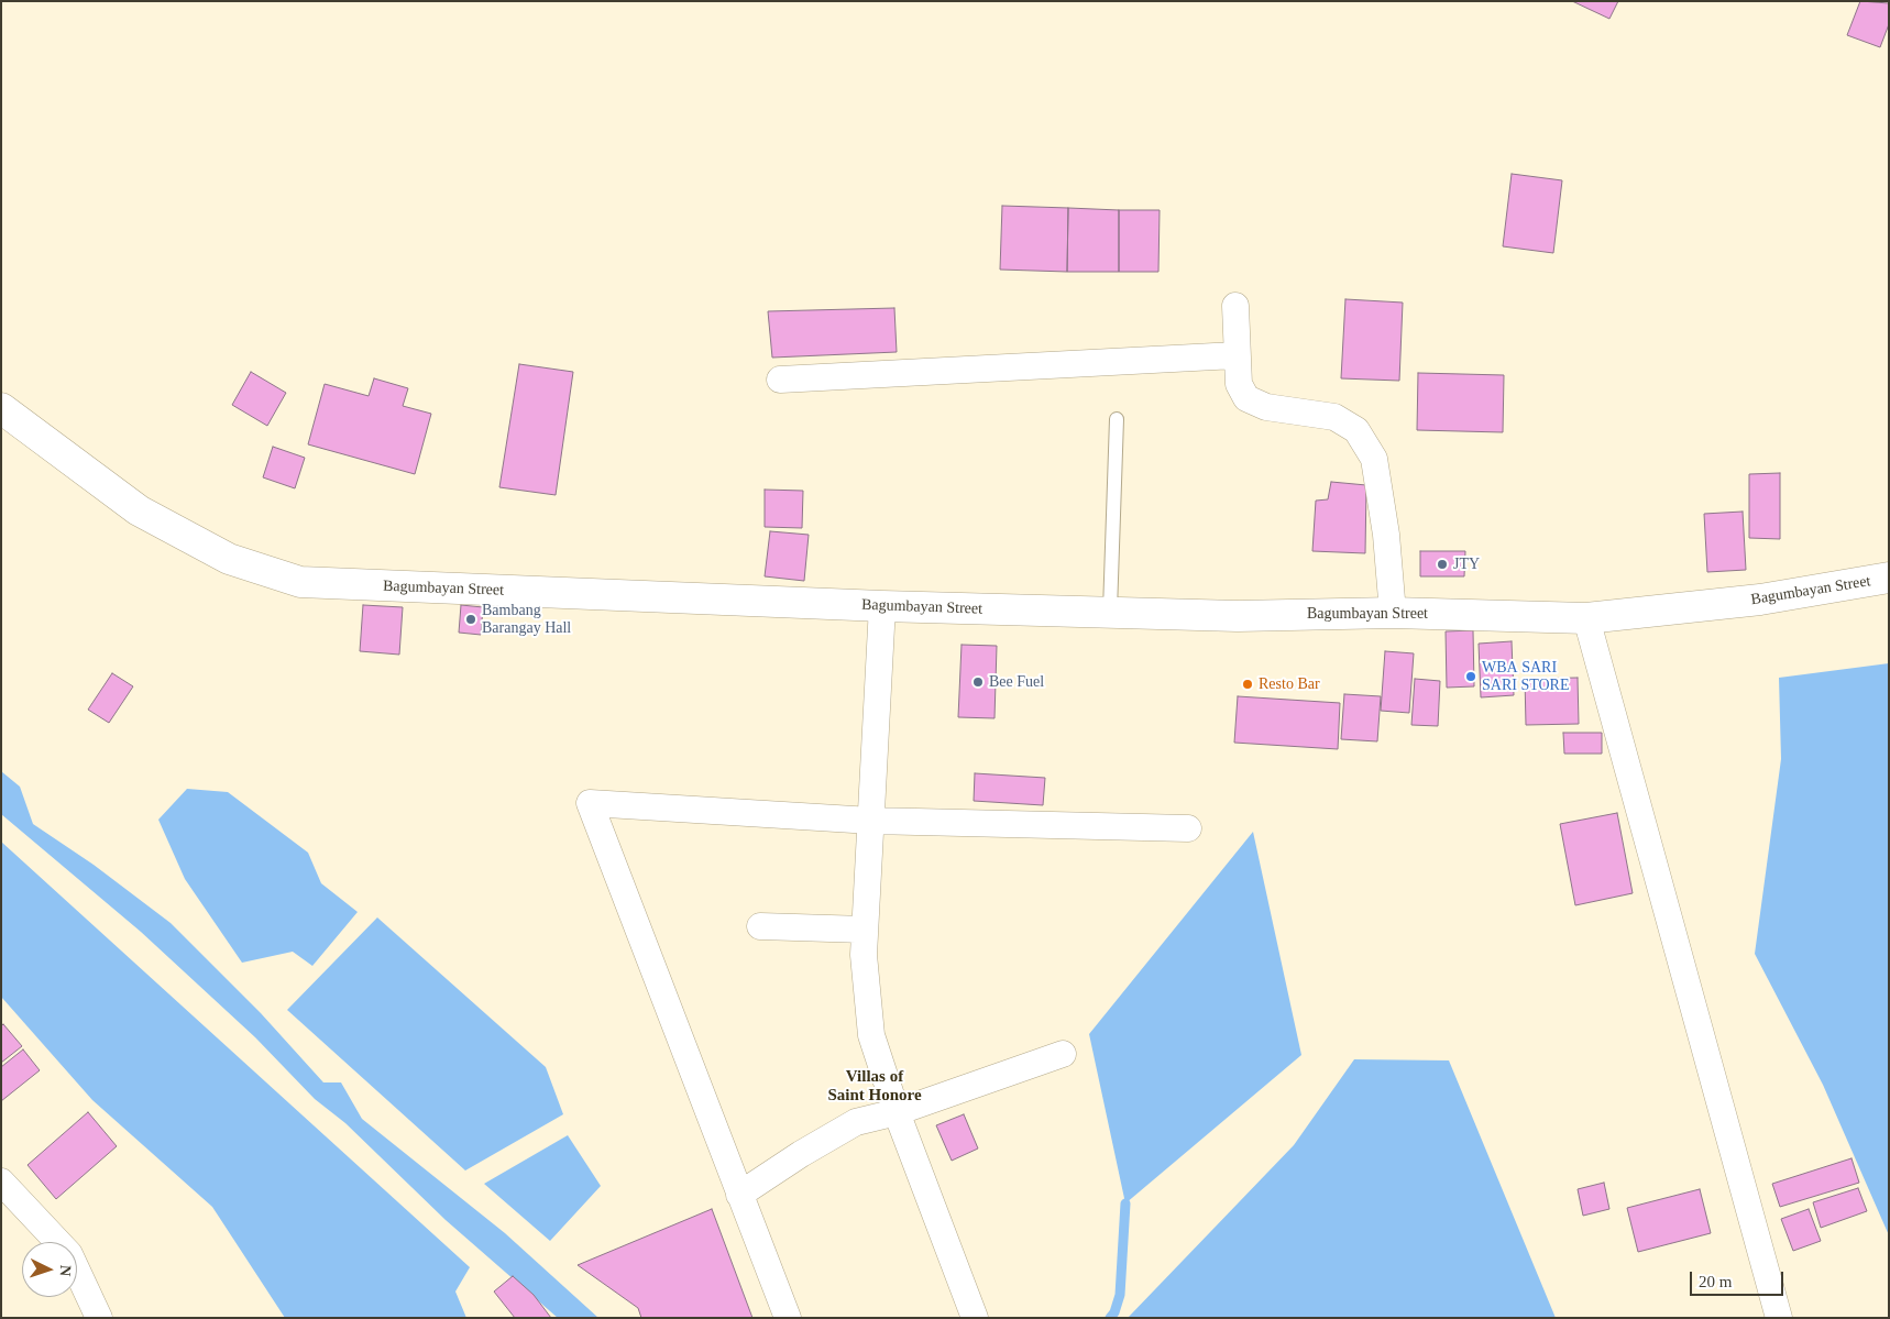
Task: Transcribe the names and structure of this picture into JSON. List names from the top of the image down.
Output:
{
  "streets": {
    "main road": ["Bagumbayan Street"]
  },
  "districts": ["Villas of Saint Honore"],
  "places": [
    "JTY",
    "Bambang Barangay Hall",
    "WBA SARI SARI STORE",
    "Bee Fuel",
    "Resto Bar"
  ],
  "scale_bar": "20 m",
  "north": "right"
}
